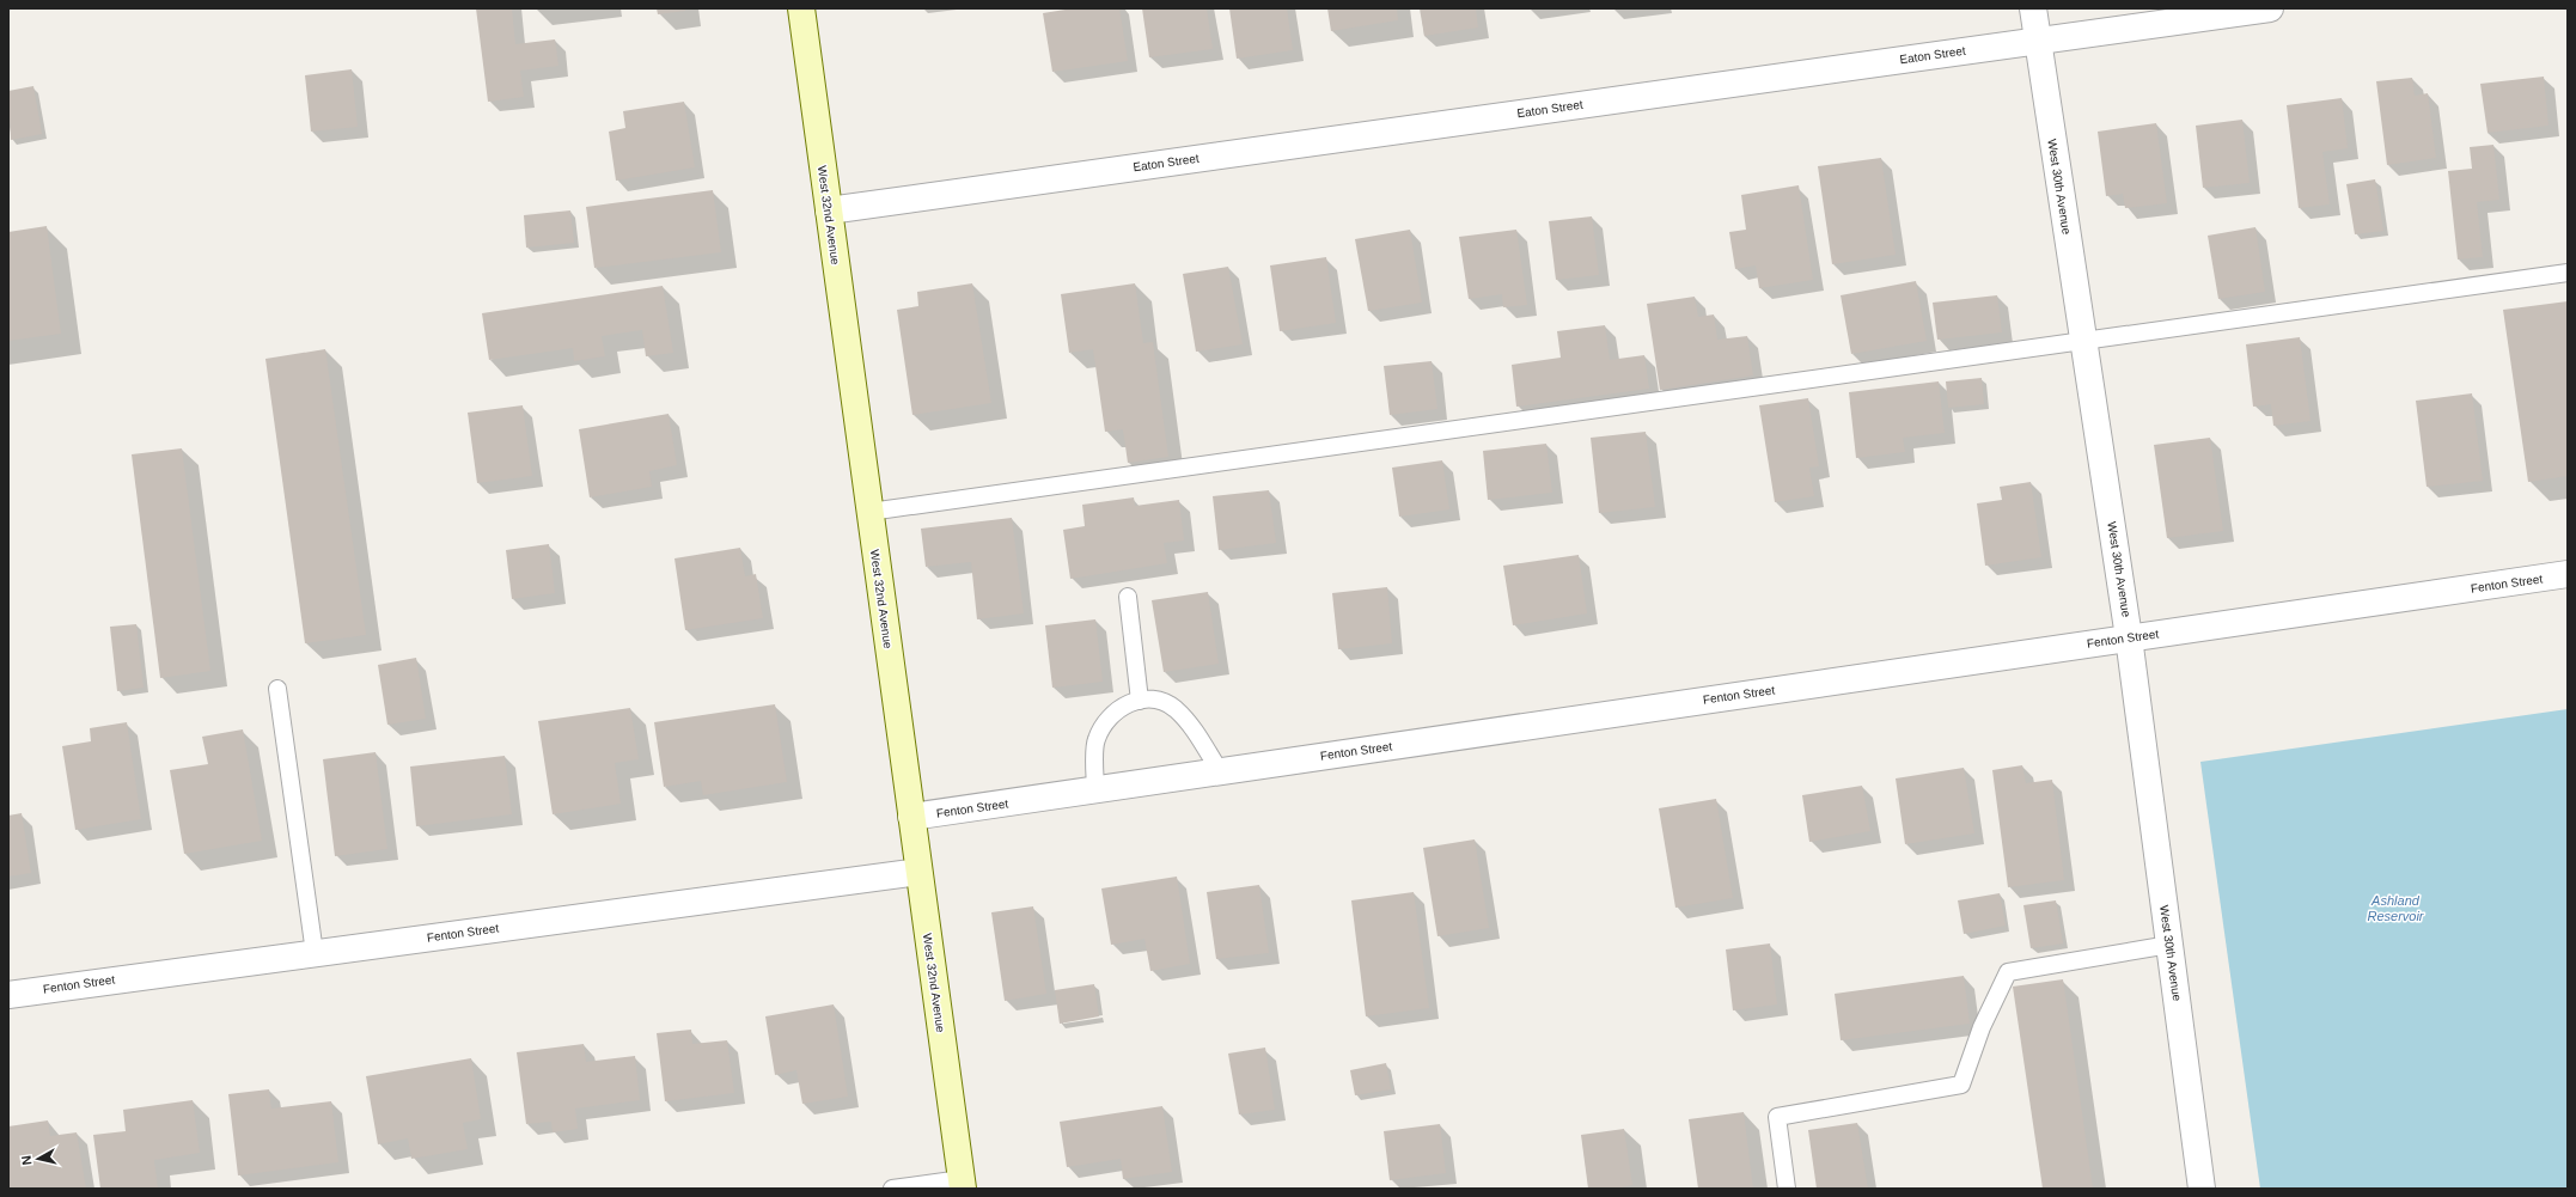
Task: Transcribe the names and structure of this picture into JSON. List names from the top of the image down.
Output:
{
  "streets": {
    "street": [
      "Eaton Street",
      "West 30th Avenue",
      "West 32nd Avenue",
      "Fenton Street"
    ]
  },
  "crossings": [
    ["Eaton Street", "West 30th Avenue"],
    ["Eaton Street", "West 32nd Avenue"],
    ["West 30th Avenue", "Fenton Street"],
    ["West 32nd Avenue", "Fenton Street"]
  ],
  "water": ["Ashland Reservoir"],
  "north": "left"
}
